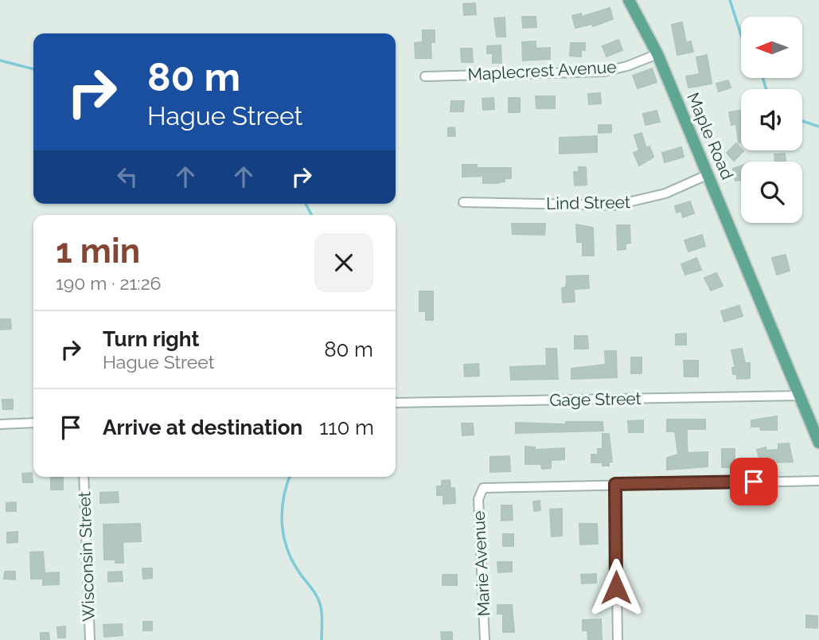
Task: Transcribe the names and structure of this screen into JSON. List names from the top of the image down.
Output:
{
  "streets": {
    "main road": ["Maple Road"],
    "street": [
      "Maplecrest Avenue",
      "Lind Street",
      "Gage Street",
      "Wisconsin Street",
      "Marie Avenue"
    ]
  },
  "crossings": [
    ["Maplecrest Avenue", "Maple Road"],
    ["Maple Road", "Lind Street"],
    ["Maple Road", "Gage Street"]
  ],
  "north": "left",
  "page": {
    "turn": ["80 m", "Hague Street"],
    "heading": ["1 min", "190 m · 21:26"],
    "list": [
      {
        "name": "Turn right",
        "note": "Hague Street",
        "value": "80 m"
      },
      {
        "name": "Arrive at destination",
        "value": "110 m"
      }
    ]
  }
}
